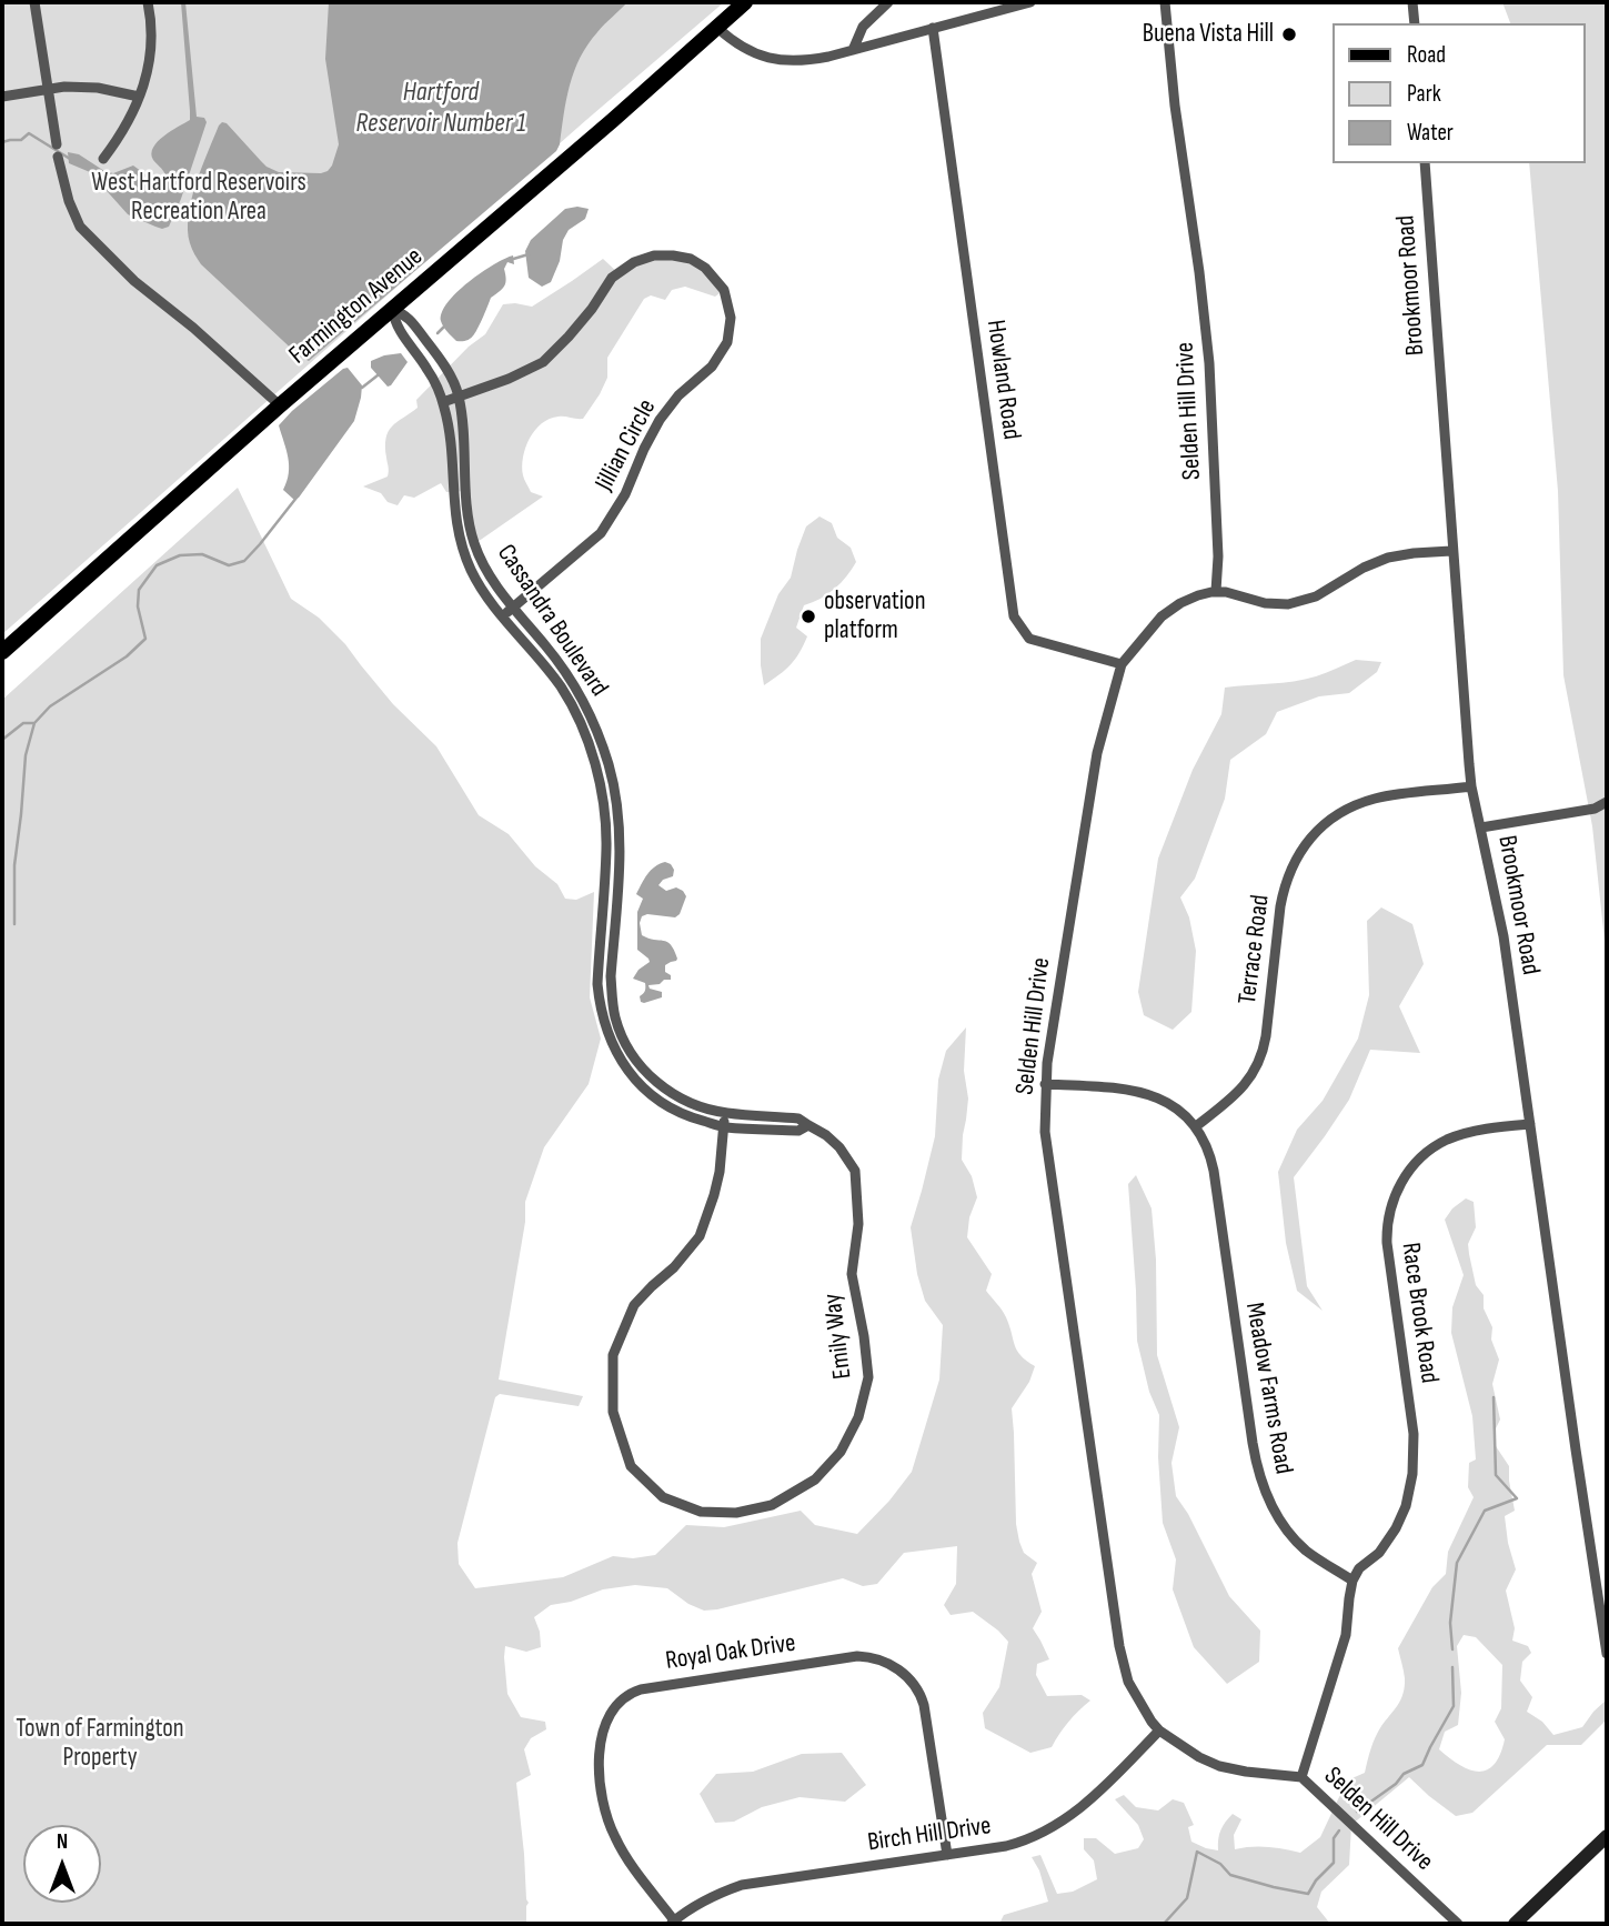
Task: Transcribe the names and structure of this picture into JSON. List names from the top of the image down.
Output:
{
  "streets": {
    "main road": ["Farmington Avenue"],
    "street": [
      "Brookmoor Road",
      "Howland Road",
      "Selden Hill Drive",
      "Jillian Circle",
      "Cassandra Boulevard",
      "Terrace Road",
      "Race Brook Road",
      "Emily Way",
      "Meadow Farms Road",
      "Royal Oak Drive",
      "Birch Hill Drive"
    ]
  },
  "crossings": [
    ["Brookmoor Road", "Terrace Road"],
    ["Brookmoor Road", "Race Brook Road"],
    ["Farmington Avenue", "Cassandra Boulevard"],
    ["Howland Road", "Selden Hill Drive"],
    ["Selden Hill Drive", "Meadow Farms Road"],
    ["Selden Hill Drive", "Birch Hill Drive"],
    ["Jillian Circle", "Cassandra Boulevard"],
    ["Cassandra Boulevard", "Emily Way"],
    ["Terrace Road", "Meadow Farms Road"],
    ["Race Brook Road", "Meadow Farms Road"],
    ["Royal Oak Drive", "Birch Hill Drive"]
  ],
  "water": ["Hartford Reservoir Number 1"],
  "parks": ["West Hartford Reservoirs Recreation Area", "Town of Farmington Property"],
  "places": ["Buena Vista Hill", "observation platform"],
  "legend": ["Road", "Park", "Water"],
  "north": "top"
}
